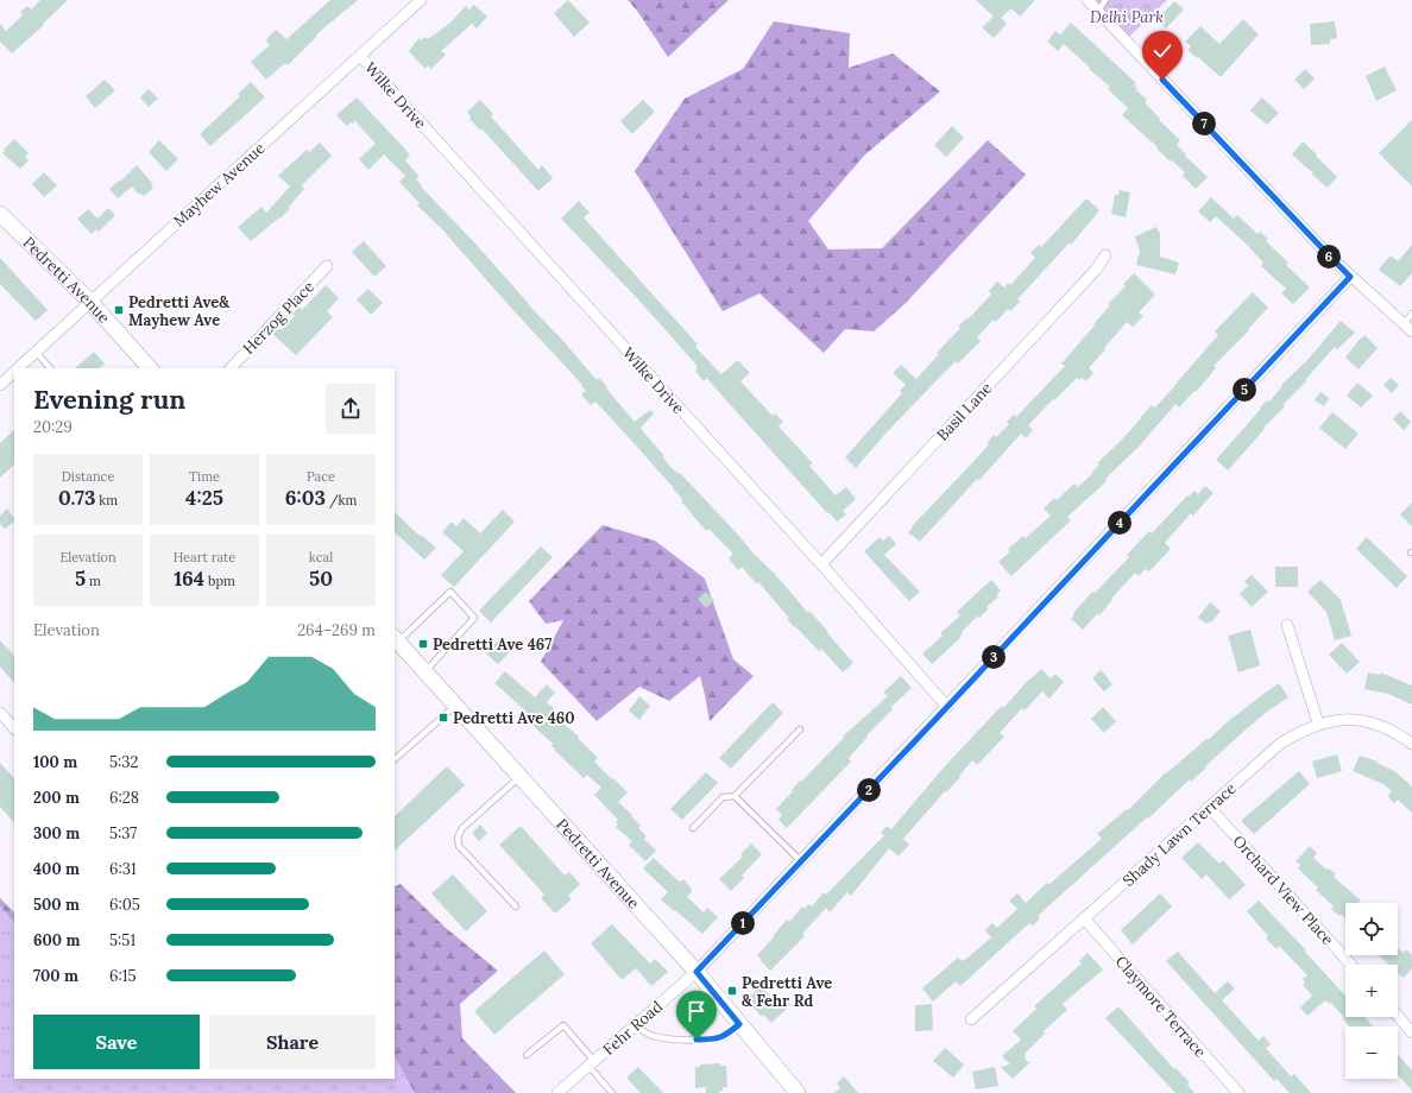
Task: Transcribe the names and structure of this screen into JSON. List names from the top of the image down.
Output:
{
  "streets": {
    "street": [
      "Wilke Drive",
      "Mayhew Avenue",
      "Pedretti Avenue",
      "Herzog Place",
      "Basil Lane",
      "Shady Lawn Terrace",
      "Orchard View Place",
      "Claymore Terrace",
      "Fehr Road"
    ]
  },
  "crossings": [
    ["Wilke Drive", "Mayhew Avenue"],
    ["Wilke Drive", "Basil Lane"],
    ["Wilke Drive", "Fehr Road"],
    ["Mayhew Avenue", "Pedretti Avenue"],
    ["Pedretti Avenue", "Fehr Road"],
    ["Shady Lawn Terrace", "Orchard View Place"],
    ["Shady Lawn Terrace", "Claymore Terrace"]
  ],
  "parks": ["Delhi Park"],
  "places": {
    "transit": [
      "Pedretti Ave& Mayhew Ave",
      "Pedretti Ave 467",
      "Pedretti Ave 460",
      "Pedretti Ave & Fehr Rd"
    ]
  },
  "page": {
    "pins": [
      "7",
      "6",
      "5",
      "4",
      "3",
      "2",
      "1"
    ],
    "heading": ["Evening run", "20:29"],
    "stats": [
      ["Distance", "0.73 km"],
      ["Time", "4:25"],
      ["Pace", "6:03 /km"],
      ["Elevation", "5 m"],
      ["Heart rate", "164 bpm"],
      ["kcal", "50"]
    ],
    "chart": ["Elevation", "264–269 m"],
    "list": [
      {
        "name": "100 m",
        "note": "5:32"
      },
      {
        "name": "200 m",
        "note": "6:28"
      },
      {
        "name": "300 m",
        "note": "5:37"
      },
      {
        "name": "400 m",
        "note": "6:31"
      },
      {
        "name": "500 m",
        "note": "6:05"
      },
      {
        "name": "600 m",
        "note": "5:51"
      },
      {
        "name": "700 m",
        "note": "6:15"
      }
    ],
    "map_buttons": ["+", "−"],
    "buttons": ["Save", "Share"]
  }
}
